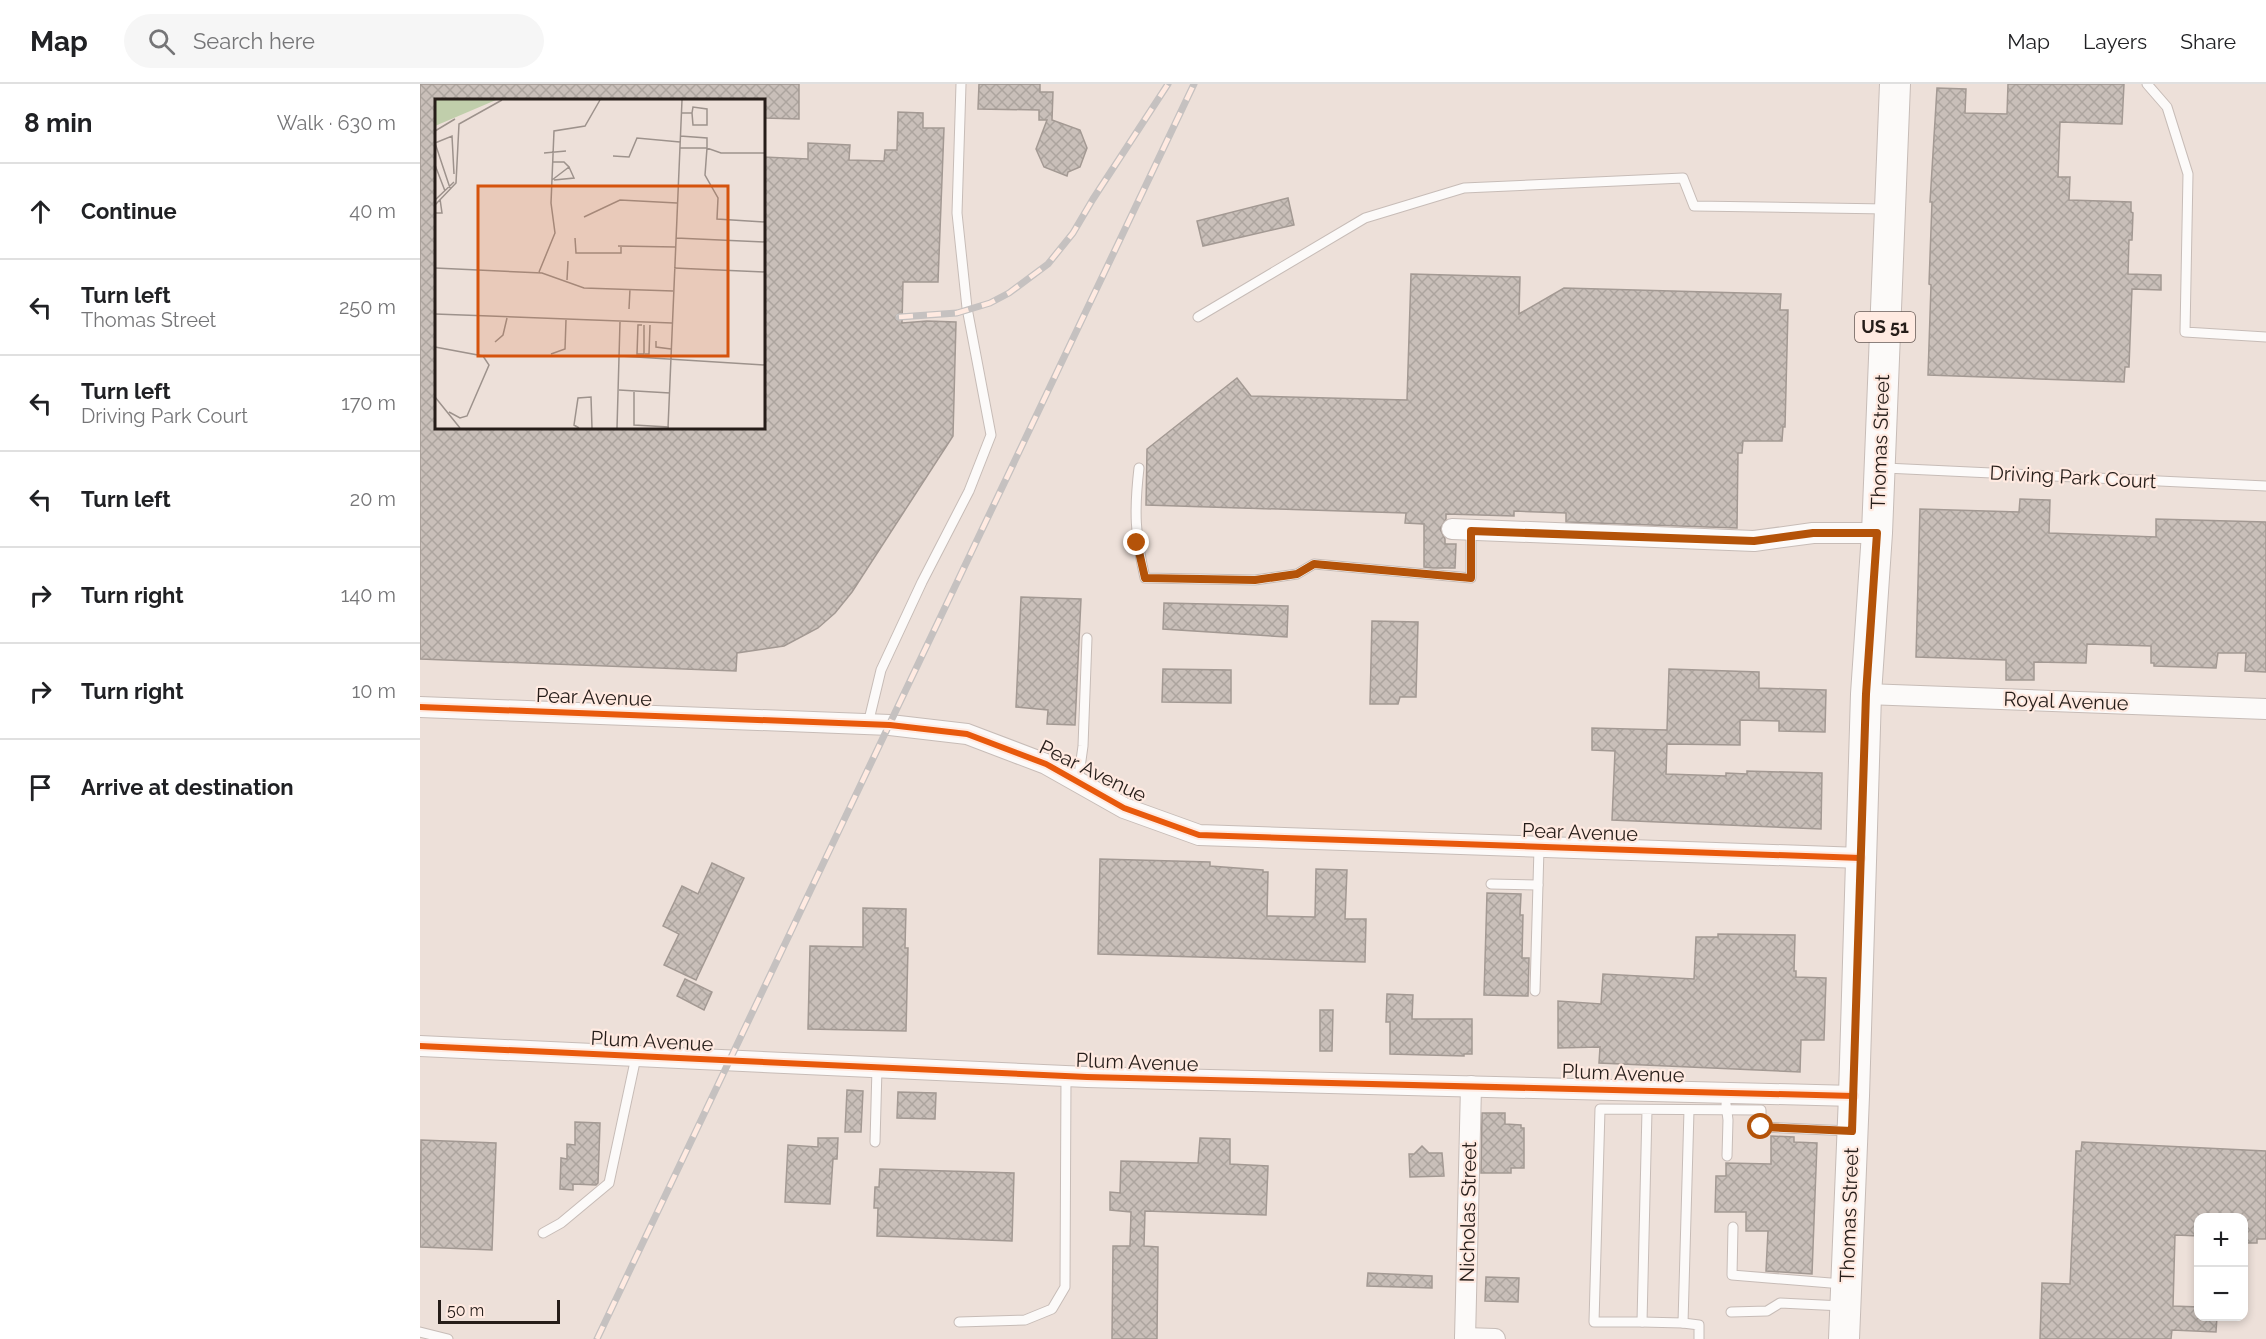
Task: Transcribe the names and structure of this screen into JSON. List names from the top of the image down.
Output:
{
  "streets": {
    "main road": ["US 51", "Thomas Street"],
    "street": [
      "Pear Avenue",
      "Royal Avenue",
      "Plum Avenue",
      "Nicholas Street"
    ],
    "lane": ["Driving Park Court"]
  },
  "crossings": [
    ["Thomas Street", "Driving Park Court"],
    ["Thomas Street", "Pear Avenue"],
    ["Thomas Street", "Royal Avenue"],
    ["Thomas Street", "Plum Avenue"],
    ["Plum Avenue", "Nicholas Street"]
  ],
  "scale_bar": "50 m",
  "page": {
    "header": "Map",
    "search": "Search here",
    "nav": ["Map", "Layers", "Share"],
    "heading": ["8 min", "Walk · 630 m"],
    "list": [
      ["Continue", "40 m"],
      ["Turn left", "Thomas Street", "250 m"],
      ["Turn left", "Driving Park Court", "170 m"],
      ["Turn left", "20 m"],
      ["Turn right", "140 m"],
      ["Turn right", "10 m"],
      "Arrive at destination"
    ],
    "map_buttons": ["+", "−"],
    "scale": "50 m"
  }
}
